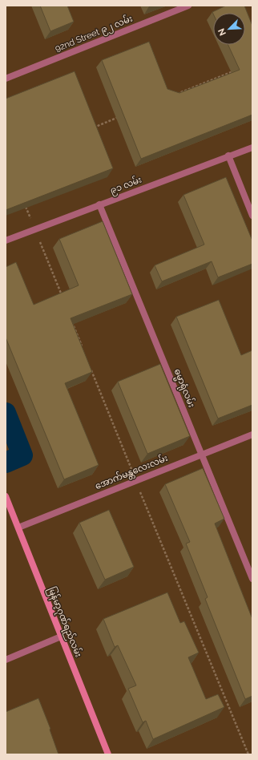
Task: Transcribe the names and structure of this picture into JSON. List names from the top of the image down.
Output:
{
  "streets": {
    "street": [
      "92nd Street ၉၂ လမ်း",
      "၉၁ လမ်း",
      "ဓမ္မာရုံလမ်း",
      "အောက်မန္တလေးလမ်း",
      "မြန်မာ့ဂုဏ်ရည်လမ်း"
    ]
  },
  "crossings": [
    ["၉၁ လမ်း", "ဓမ္မာရုံလမ်း"],
    ["ဓမ္မာရုံလမ်း", "အောက်မန္တလေးလမ်း"],
    ["အောက်မန္တလေးလမ်း", "မြန်မာ့ဂုဏ်ရည်လမ်း"]
  ],
  "north": "bottom left"
}
